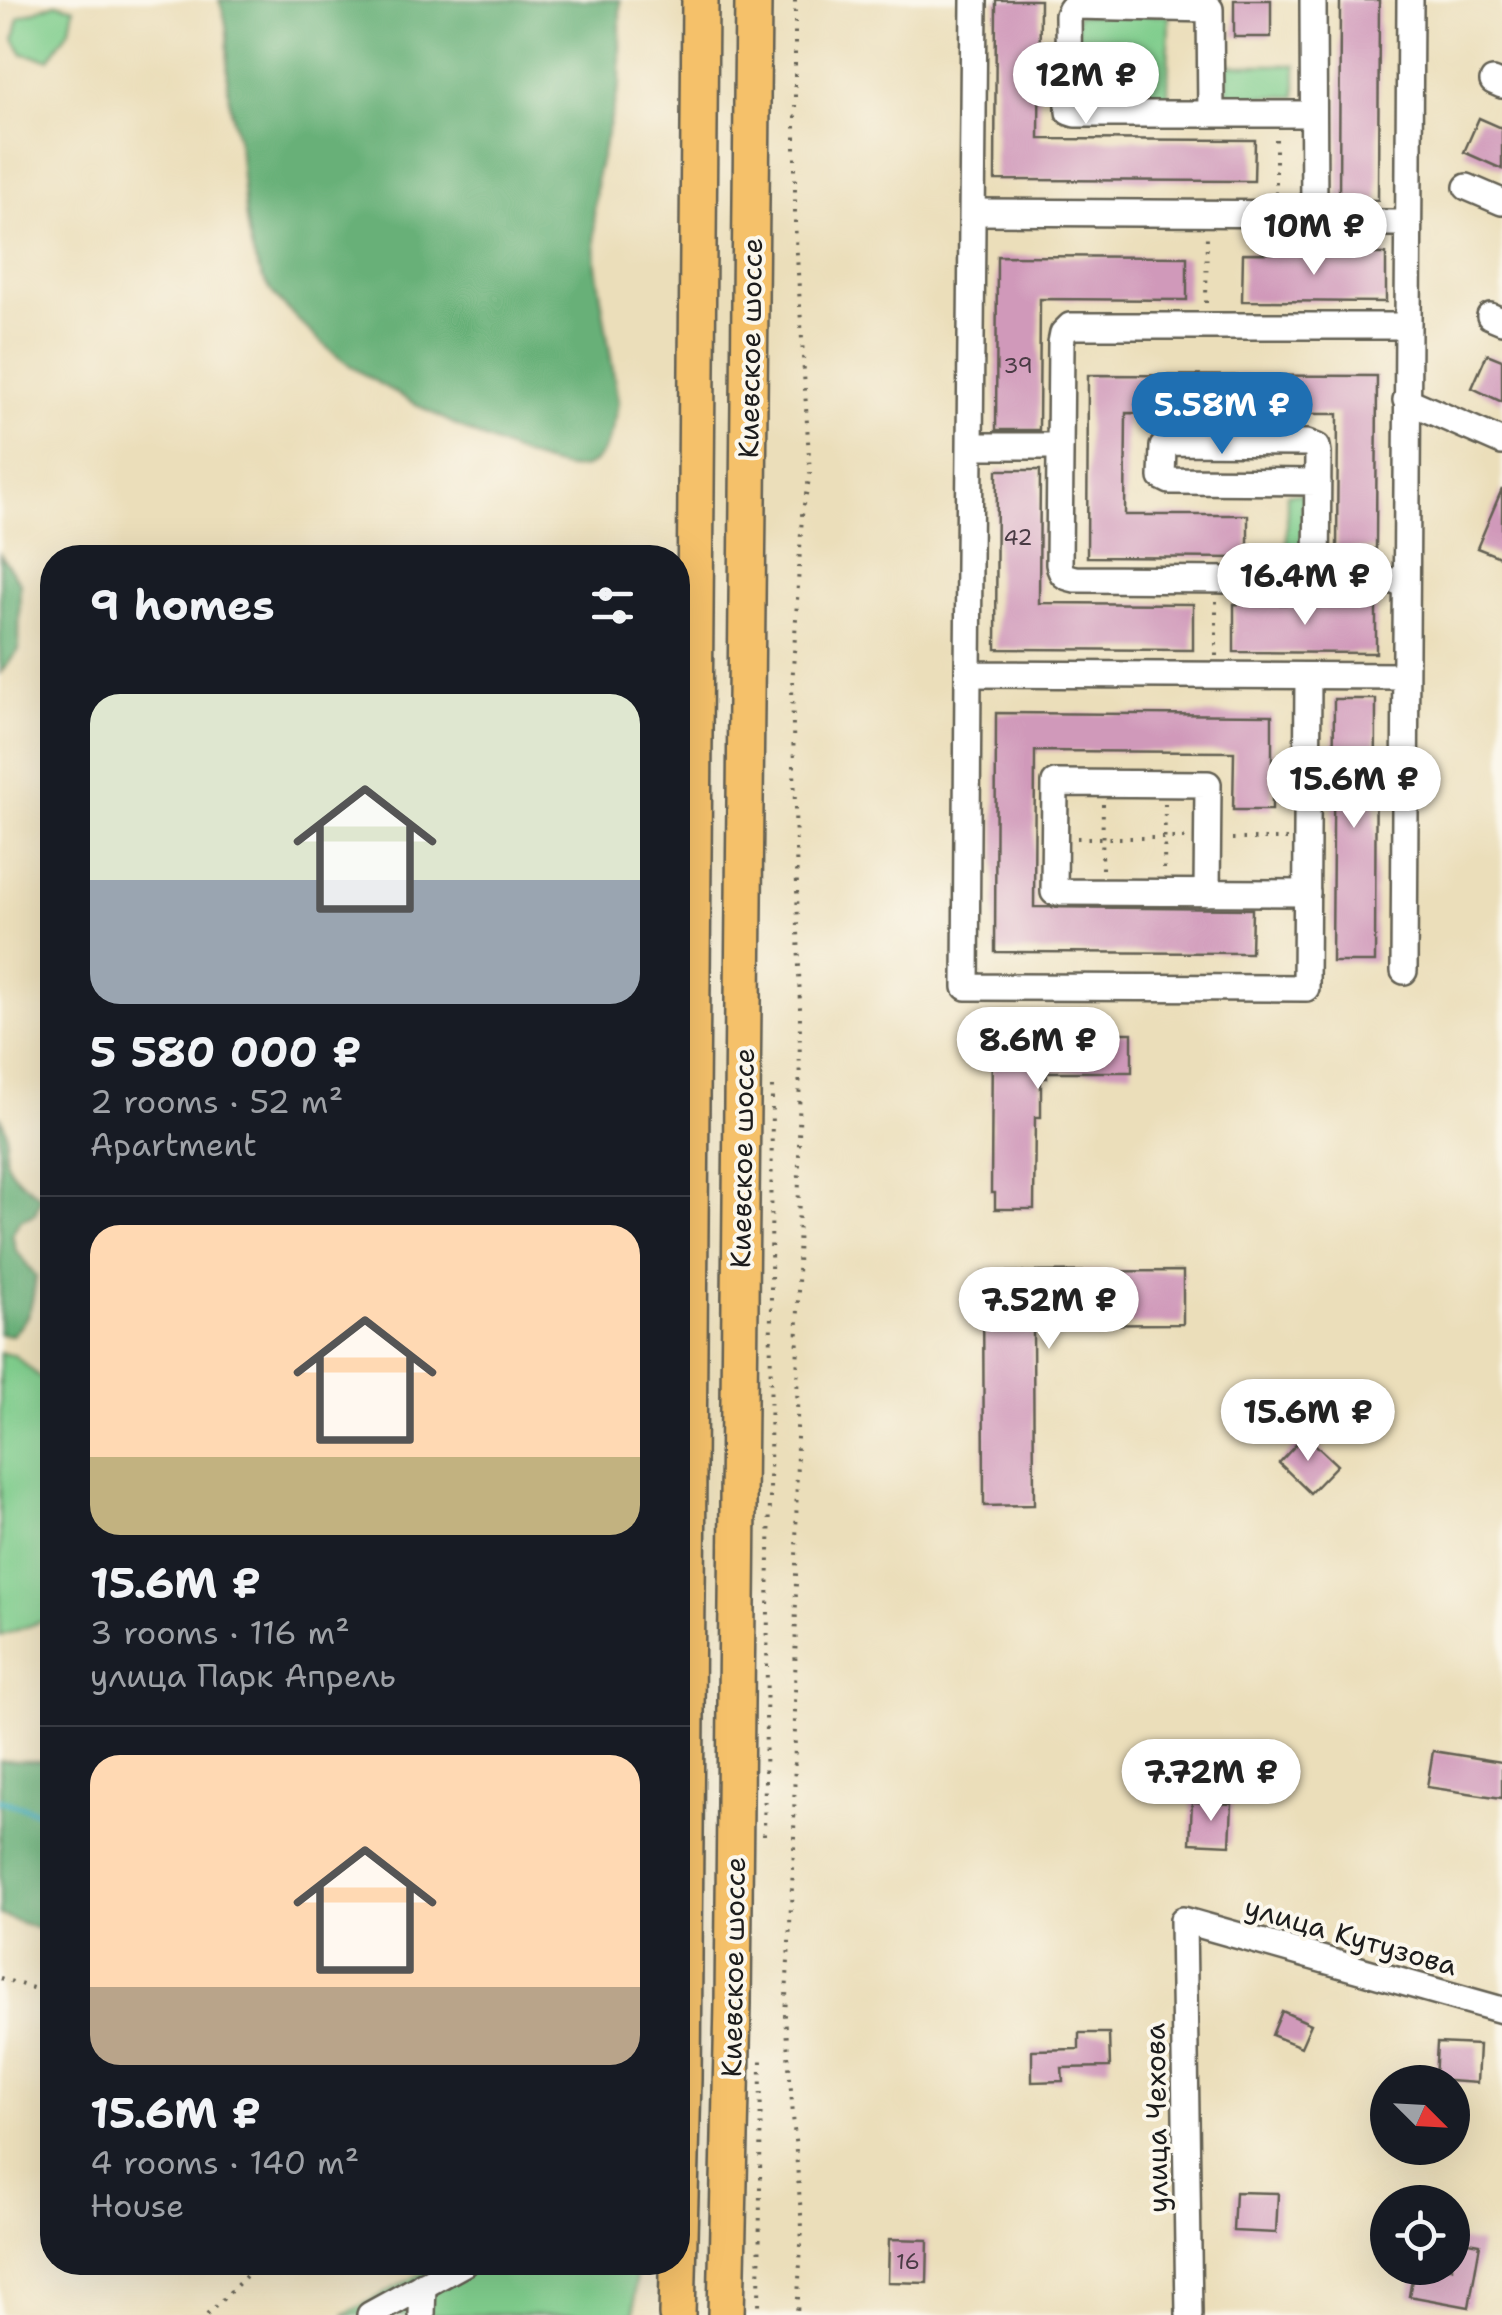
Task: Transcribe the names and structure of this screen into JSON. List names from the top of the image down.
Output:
{
  "streets": {
    "highway": ["Киевское шоссе"],
    "street": ["улица Кутузова", "улица Чехова"]
  },
  "crossings": [
    ["улица Кутузова", "улица Чехова"]
  ],
  "house_numbers": ["39", "42", "16"],
  "north": "bottom right",
  "page": {
    "price": [
      "12M ₽",
      "10M ₽",
      "5.58M ₽",
      "16.4M ₽",
      "15.6M ₽",
      "8.6M ₽",
      "7.52M ₽",
      "15.6M ₽",
      "7.72M ₽"
    ],
    "heading": "9 homes",
    "list": [
      {
        "name": "5 580 000 ₽",
        "note": "2 rooms · 52 m² · Apartment"
      },
      {
        "name": "15.6M ₽",
        "note": "3 rooms · 116 m² · улица Парк Апрель"
      },
      {
        "name": "15.6M ₽",
        "note": "4 rooms · 140 m² · House"
      }
    ]
  }
}
